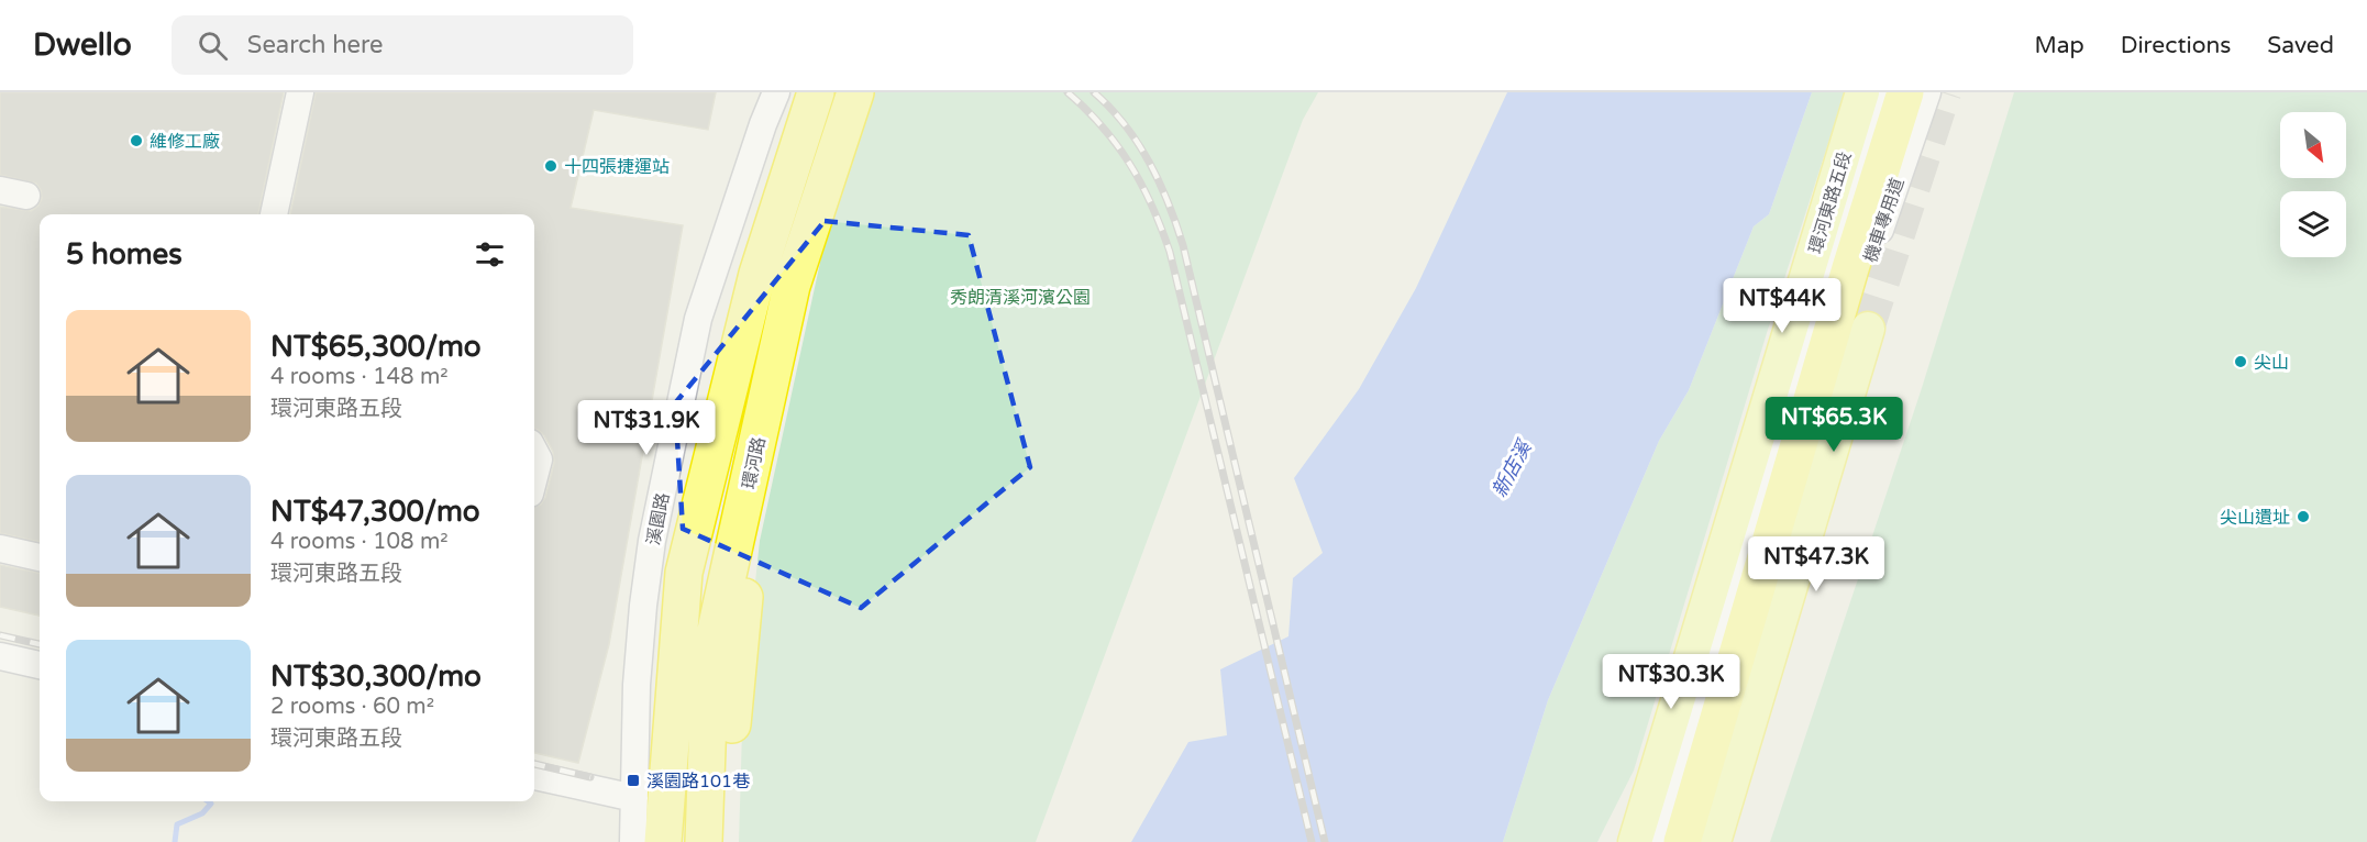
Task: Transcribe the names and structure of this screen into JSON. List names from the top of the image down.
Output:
{
  "streets": {
    "highway": ["環河路"],
    "main road": ["環河東路五段"],
    "street": ["機車專用道", "溪園路"]
  },
  "water": ["新店溪"],
  "parks": ["秀朗清溪河濱公園"],
  "places": {
    "other": [
      "維修工廠",
      "十四張捷運站",
      "尖山",
      "尖山遺址"
    ],
    "transit": ["溪園路101巷"]
  },
  "north": "bottom right",
  "page": {
    "header": "Dwello",
    "search": "Search here",
    "nav": ["Map", "Directions", "Saved"],
    "heading": "5 homes",
    "price": [
      "NT$44K",
      "NT$65.3K",
      "NT$31.9K",
      "NT$47.3K",
      "NT$30.3K"
    ],
    "list": [
      {
        "name": "NT$65,300/mo",
        "note": "4 rooms · 148 m² · 環河東路五段"
      },
      {
        "name": "NT$47,300/mo",
        "note": "4 rooms · 108 m² · 環河東路五段"
      },
      {
        "name": "NT$30,300/mo",
        "note": "2 rooms · 60 m² · 環河東路五段"
      }
    ]
  }
}
